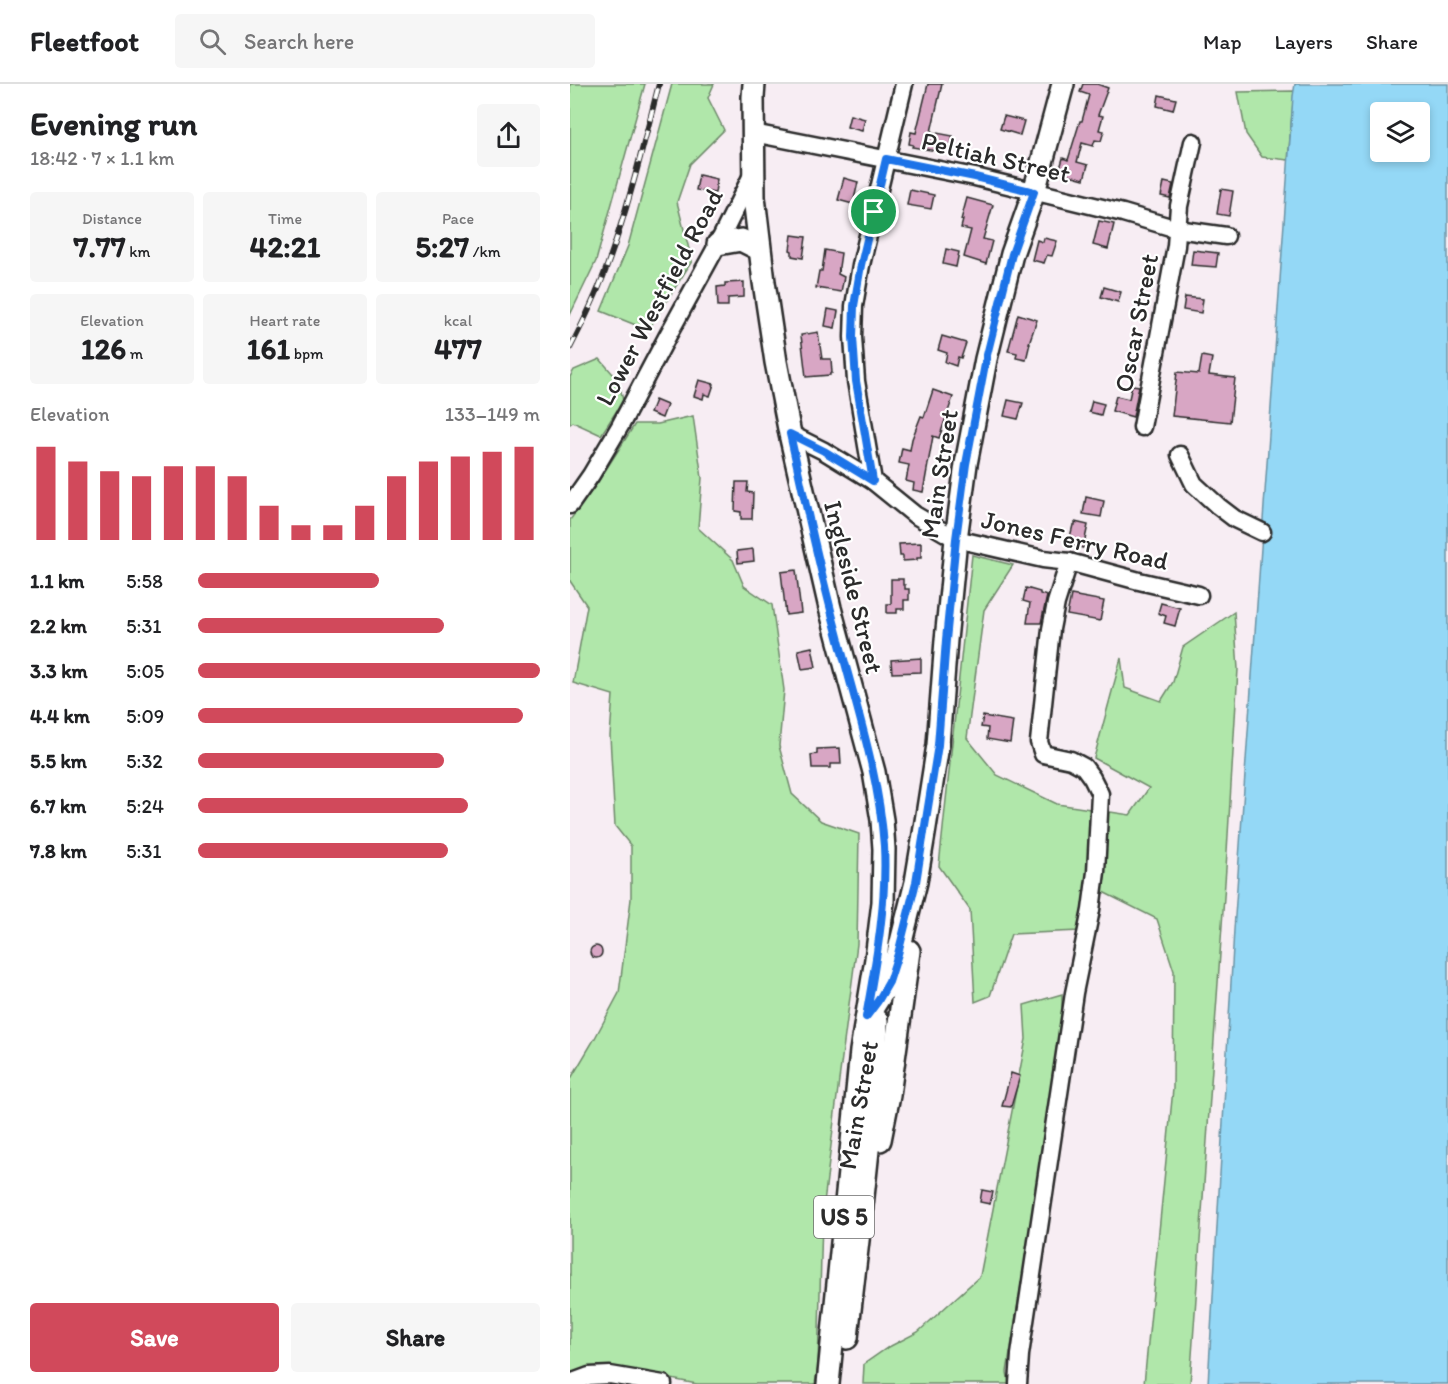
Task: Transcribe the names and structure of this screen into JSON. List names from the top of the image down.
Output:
{
  "streets": {
    "main road": ["Main Street", "Ingleside Street", "US 5"],
    "street": [
      "Peltiah Street",
      "Lower Westfield Road",
      "Oscar Street",
      "Jones Ferry Road"
    ]
  },
  "crossings": [
    ["Peltiah Street", "Oscar Street"],
    ["Peltiah Street", "Main Street"],
    ["Peltiah Street", "Ingleside Street"],
    ["Lower Westfield Road", "Ingleside Street"],
    ["Main Street", "Jones Ferry Road"],
    ["Main Street", "Ingleside Street"],
    ["Jones Ferry Road", "Ingleside Street"]
  ],
  "page": {
    "header": "Fleetfoot",
    "search": "Search here",
    "nav": ["Map", "Layers", "Share"],
    "heading": ["Evening run", "18:42 · 7 × 1.1 km"],
    "stats": [
      ["Distance", "7.77 km"],
      ["Time", "42:21"],
      ["Pace", "5:27 /km"],
      ["Elevation", "126 m"],
      ["Heart rate", "161 bpm"],
      ["kcal", "477"]
    ],
    "chart": ["Elevation", "133–149 m"],
    "list": [
      {
        "name": "1.1 km",
        "note": "5:58"
      },
      {
        "name": "2.2 km",
        "note": "5:31"
      },
      {
        "name": "3.3 km",
        "note": "5:05"
      },
      {
        "name": "4.4 km",
        "note": "5:09"
      },
      {
        "name": "5.5 km",
        "note": "5:32"
      },
      {
        "name": "6.7 km",
        "note": "5:24"
      },
      {
        "name": "7.8 km",
        "note": "5:31"
      }
    ],
    "buttons": ["Save", "Share"]
  }
}
